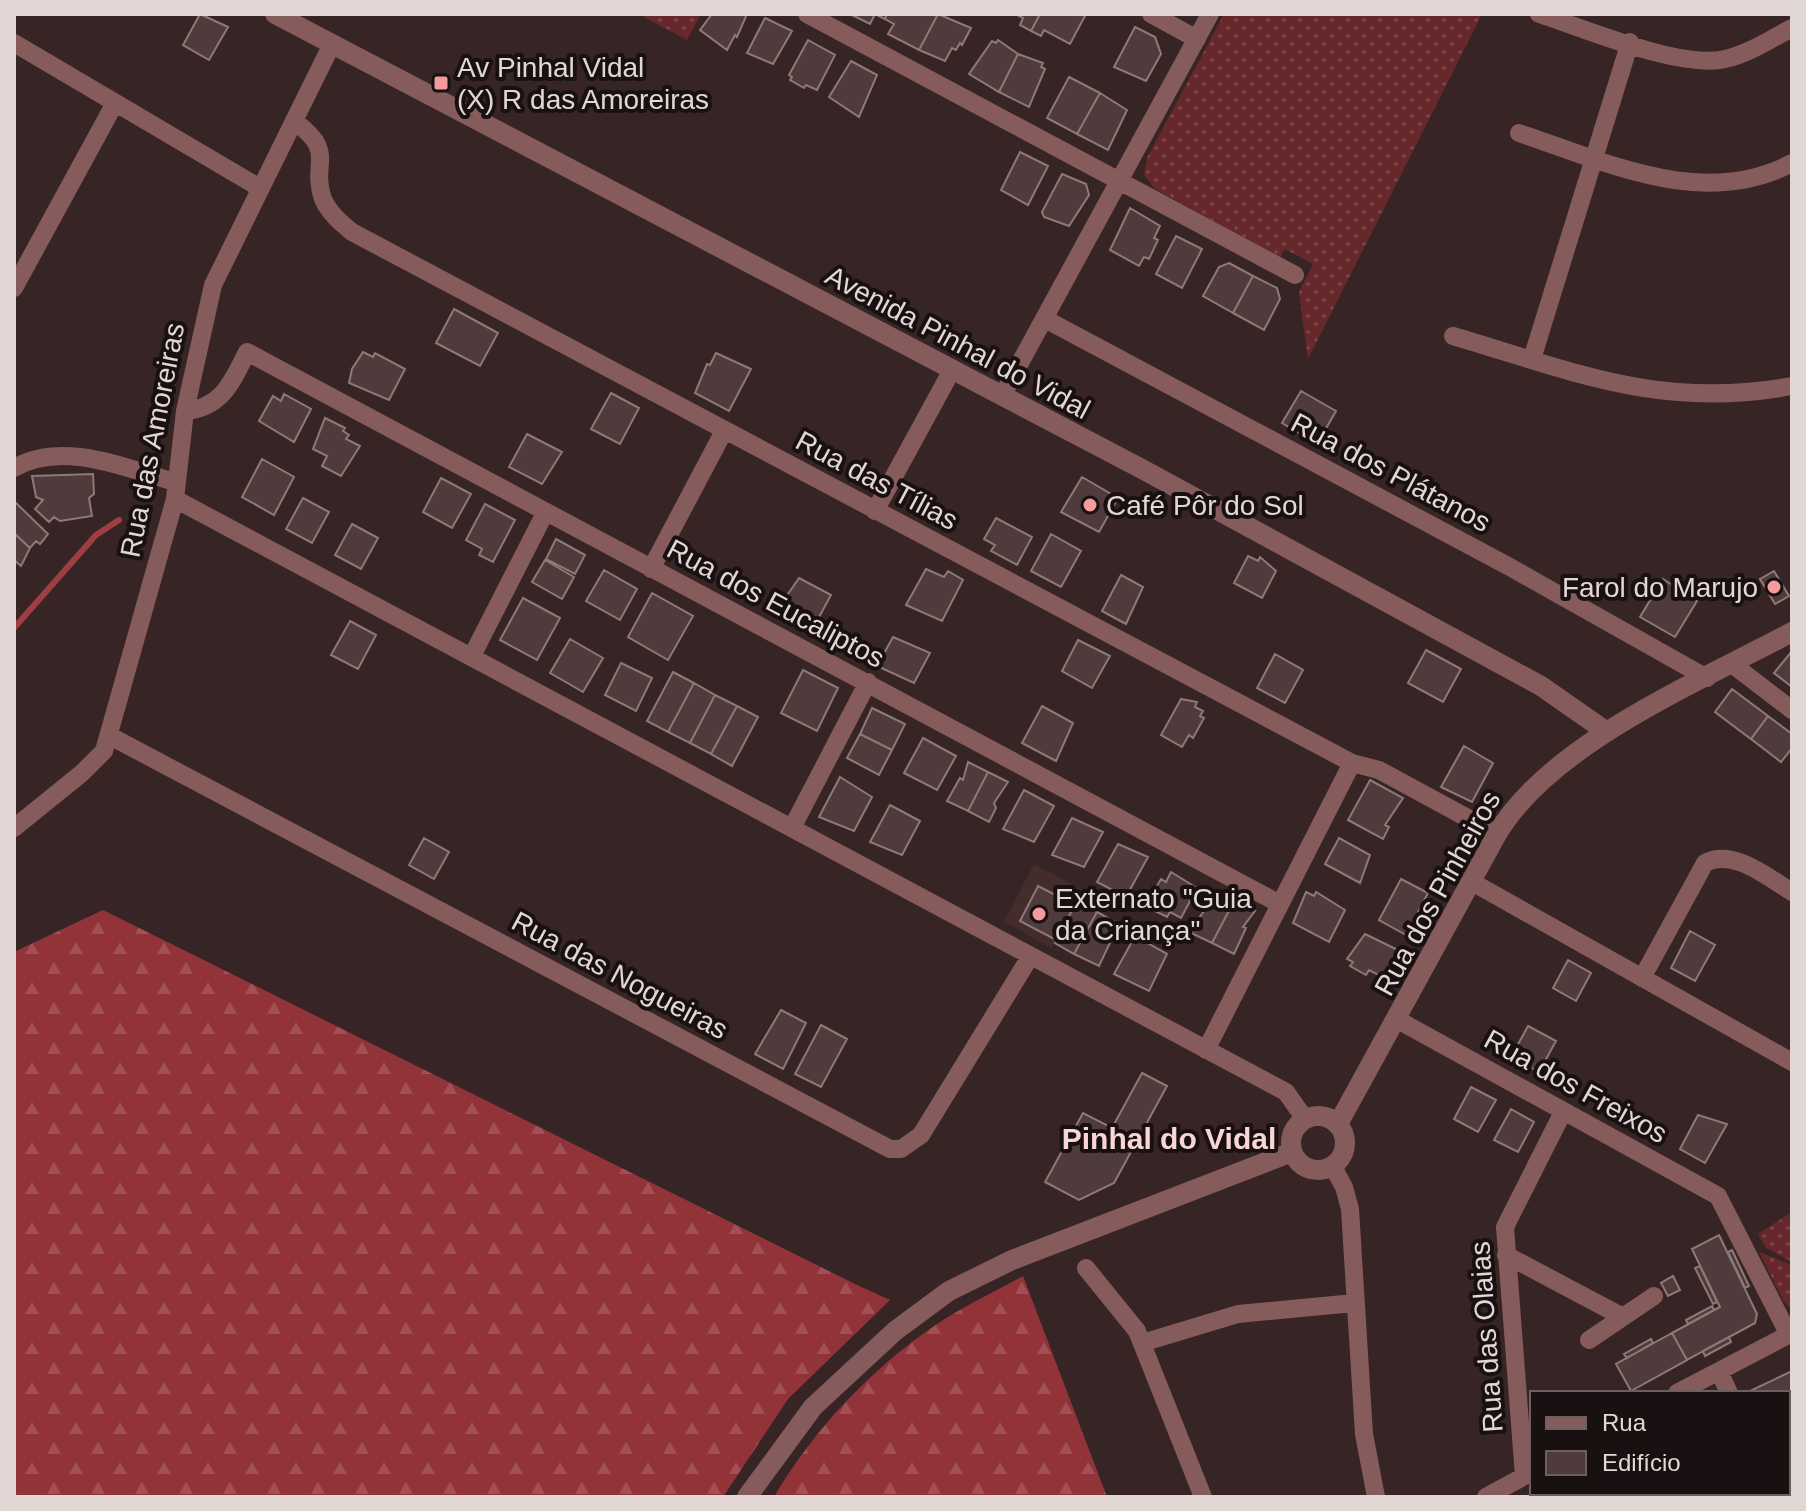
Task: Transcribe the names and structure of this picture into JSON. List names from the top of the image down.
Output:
{
  "streets": {
    "street": [
      "Avenida Pinhal do Vidal",
      "Rua das Amoreiras",
      "Rua dos Plátanos",
      "Rua das Tílias",
      "Rua dos Eucaliptos",
      "Rua dos Pinheiros",
      "Rua das Nogueiras",
      "Rua dos Freixos",
      "Rua das Olaias"
    ]
  },
  "crossings": [
    ["Avenida Pinhal do Vidal", "Rua das Amoreiras"],
    ["Avenida Pinhal do Vidal", "Rua dos Pinheiros"],
    ["Rua das Amoreiras", "Rua das Tílias"],
    ["Rua das Amoreiras", "Rua dos Eucaliptos"],
    ["Rua das Amoreiras", "Rua das Nogueiras"],
    ["Rua dos Plátanos", "Rua dos Pinheiros"],
    ["Rua das Tílias", "Rua dos Pinheiros"],
    ["Rua dos Pinheiros", "Rua dos Freixos"],
    ["Rua dos Freixos", "Rua das Olaias"]
  ],
  "districts": ["Pinhal do Vidal"],
  "places": {
    "transit": ["Av Pinhal Vidal (X) R das Amoreiras"],
    "other": ["Café Pôr do Sol", "Farol do Marujo", "Externato \"Guia da Criança\""]
  },
  "legend": ["Rua", "Edifício"]
}
